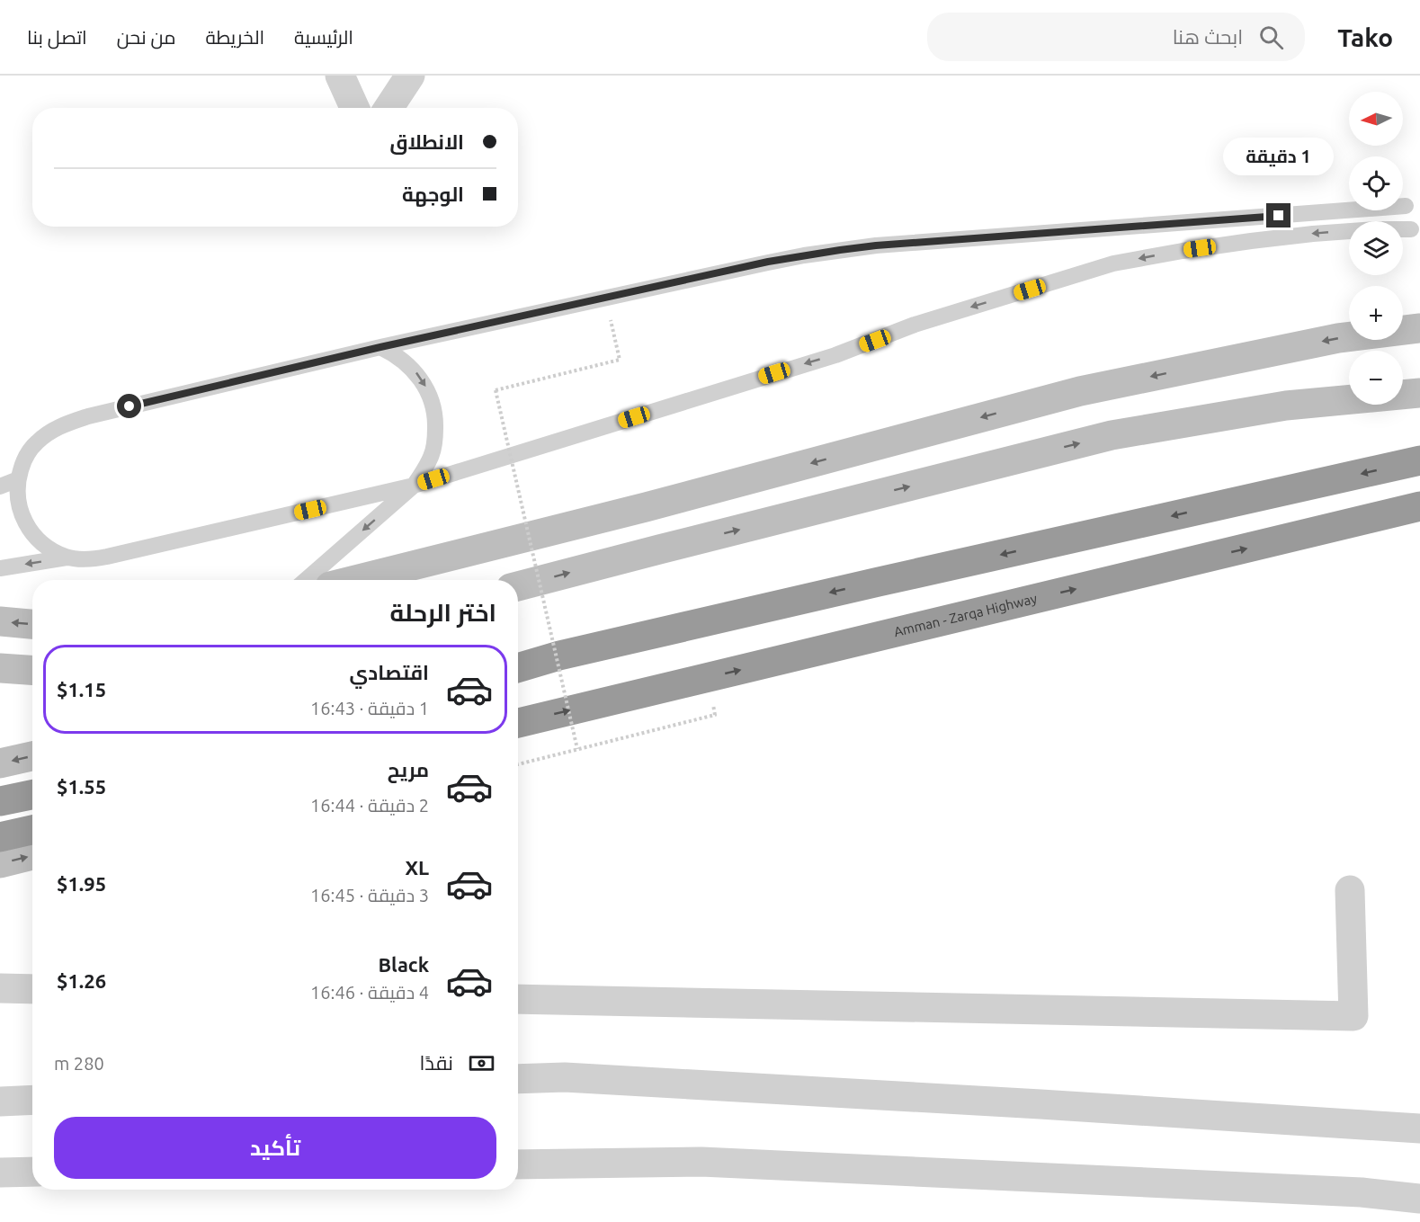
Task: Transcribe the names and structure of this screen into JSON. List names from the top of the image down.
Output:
{
  "streets": {
    "highway": ["Amman - Zarqa Highway"]
  },
  "north": "left",
  "page": {
    "header": "Tako",
    "search": "ابحث هنا",
    "nav": [
      "الرئيسية",
      "الخريطة",
      "من نحن",
      "اتصل بنا"
    ],
    "map_buttons": ["+", "−"],
    "banner": ["الانطلاق", "الوجهة"],
    "bubble": "1 دقيقة",
    "heading": "اختر الرحلة",
    "list": [
      {
        "name": "اقتصادي",
        "note": "1 دقيقة · 16:43",
        "value": "$1.15"
      },
      {
        "name": "مريح",
        "note": "2 دقيقة · 16:44",
        "value": "$1.55"
      },
      {
        "name": "XL",
        "note": "3 دقيقة · 16:45",
        "value": "$1.95"
      },
      {
        "name": "Black",
        "note": "4 دقيقة · 16:46",
        "value": "$1.26"
      }
    ],
    "pay": ["نقدًا", "280 m"],
    "buttons": "تأكيد"
  }
}
